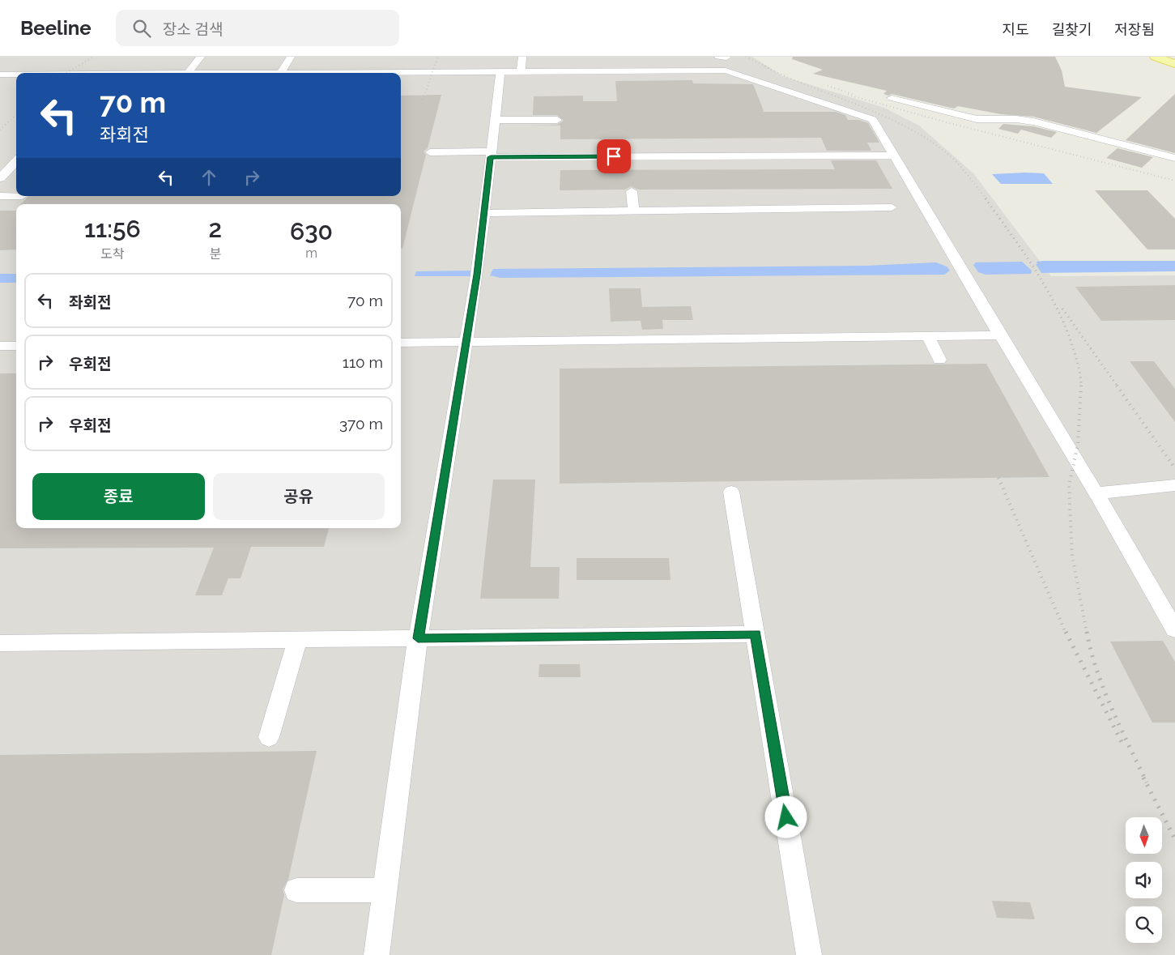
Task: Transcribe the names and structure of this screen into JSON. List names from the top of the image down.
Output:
{
  "north": "bottom",
  "page": {
    "header": "Beeline",
    "search": "장소 검색",
    "nav": ["지도", "길찾기", "저장됨"],
    "turn": ["70 m", "좌회전"],
    "eta": [
      "11:56",
      "도착",
      "2",
      "분",
      "630",
      "m"
    ],
    "list": [
      {
        "name": "좌회전",
        "value": "70 m"
      },
      {
        "name": "우회전",
        "value": "110 m"
      },
      {
        "name": "우회전",
        "value": "370 m"
      }
    ],
    "buttons": ["종료", "공유"]
  }
}
